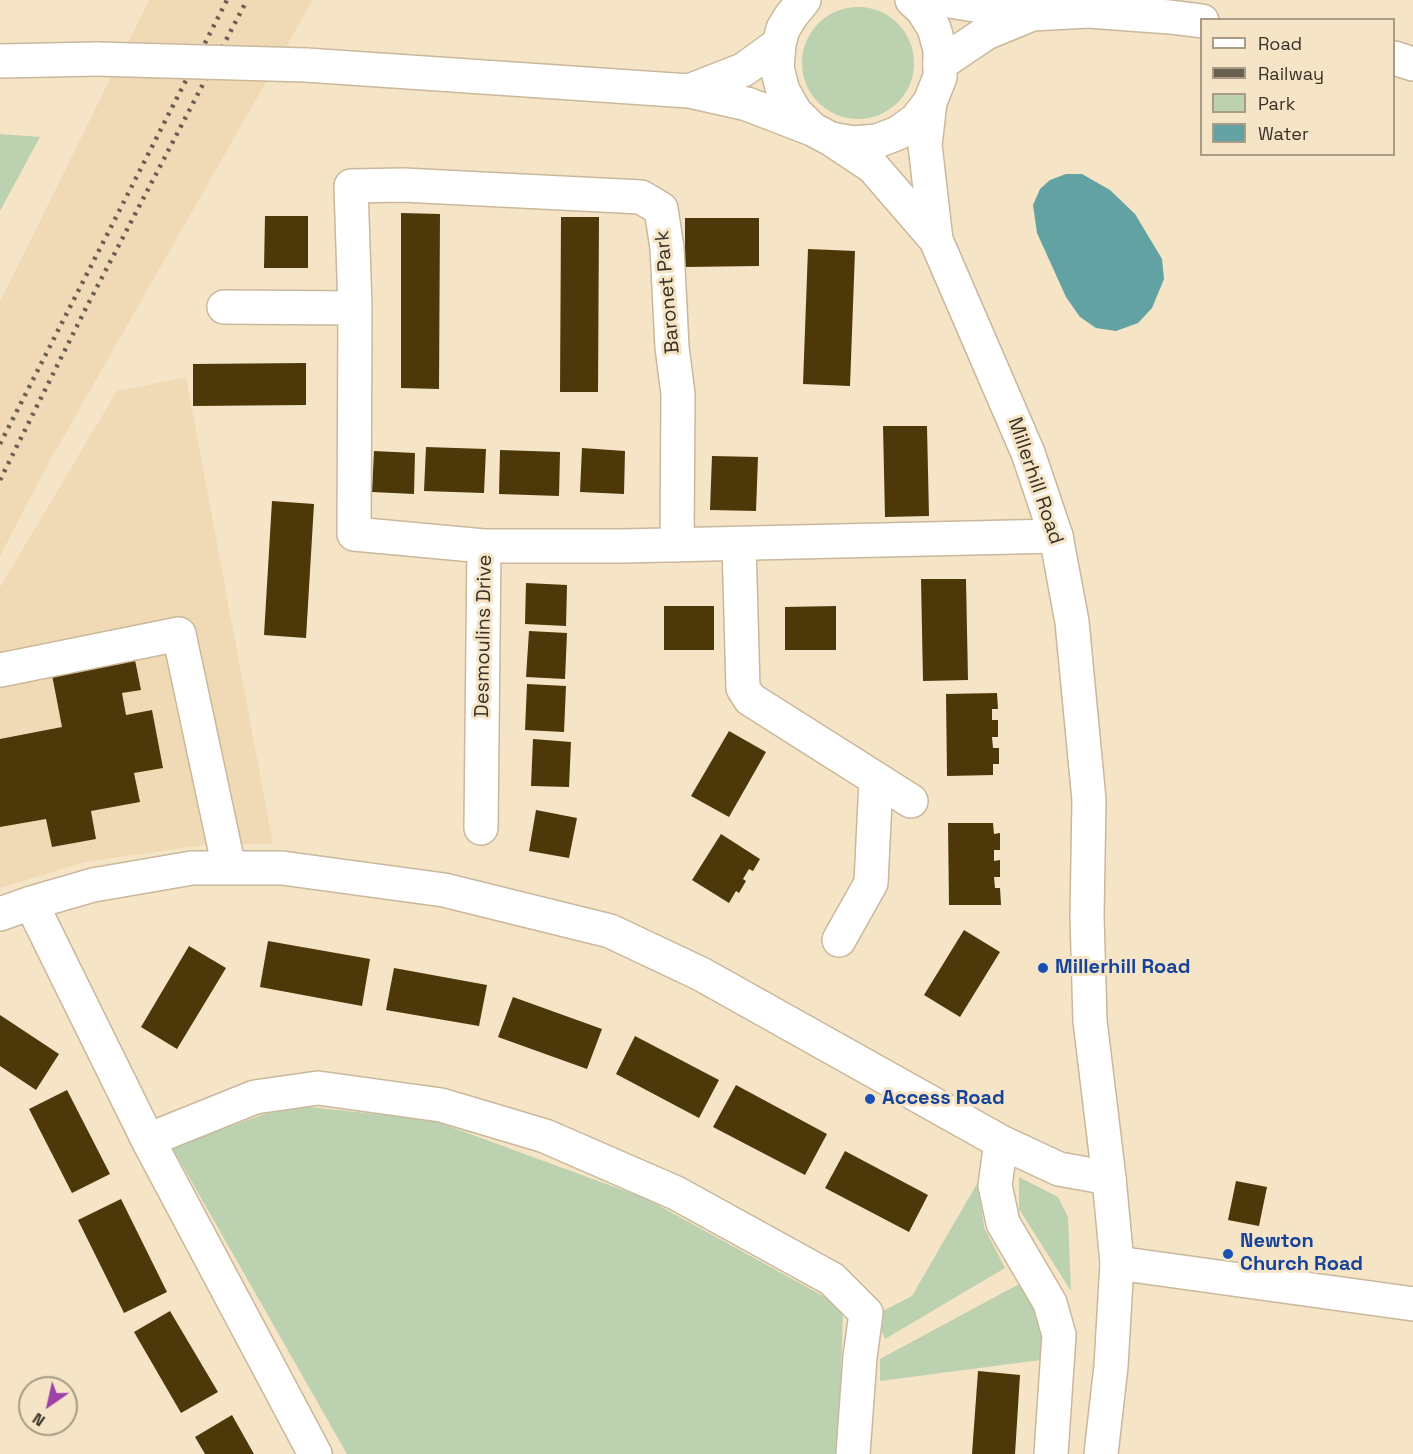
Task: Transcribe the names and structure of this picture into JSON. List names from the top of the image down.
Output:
{
  "streets": {
    "street": ["Baronet Park", "Millerhill Road", "Desmoulins Drive"]
  },
  "crossings": [
    ["Baronet Park", "Desmoulins Drive"]
  ],
  "places": ["Millerhill Road", "Access Road", "Newton Church Road"],
  "legend": [
    "Road",
    "Railway",
    "Park",
    "Water"
  ],
  "north": "bottom left"
}
